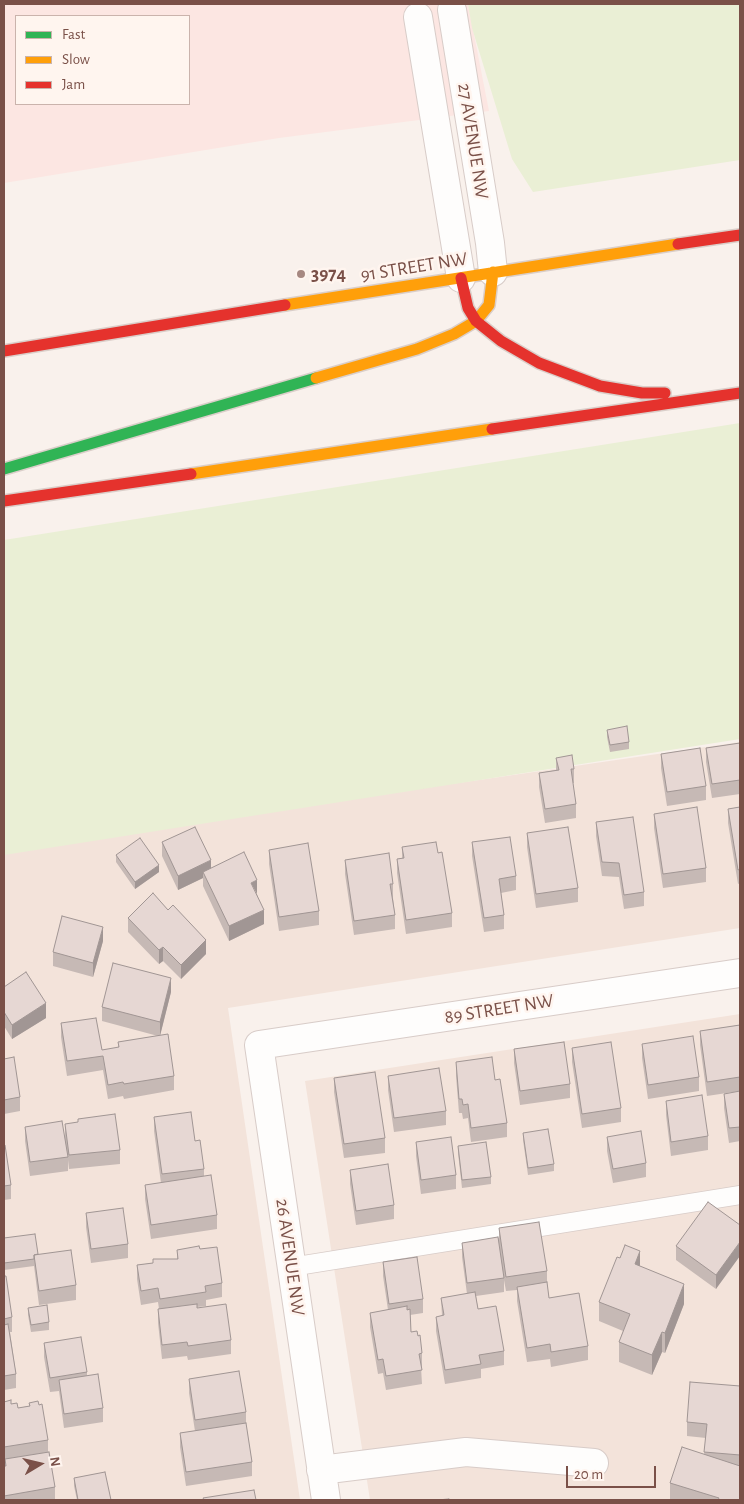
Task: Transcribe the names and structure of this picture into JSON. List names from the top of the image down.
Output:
{
  "streets": {
    "main road": ["91 STREET NW"],
    "street": ["27 AVENUE NW", "89 STREET NW", "26 AVENUE NW"]
  },
  "crossings": [
    ["27 AVENUE NW", "91 STREET NW"],
    ["89 STREET NW", "26 AVENUE NW"]
  ],
  "places": ["3974"],
  "legend": ["Fast", "Slow", "Jam"],
  "scale_bar": "20 m",
  "north": "right"
}
